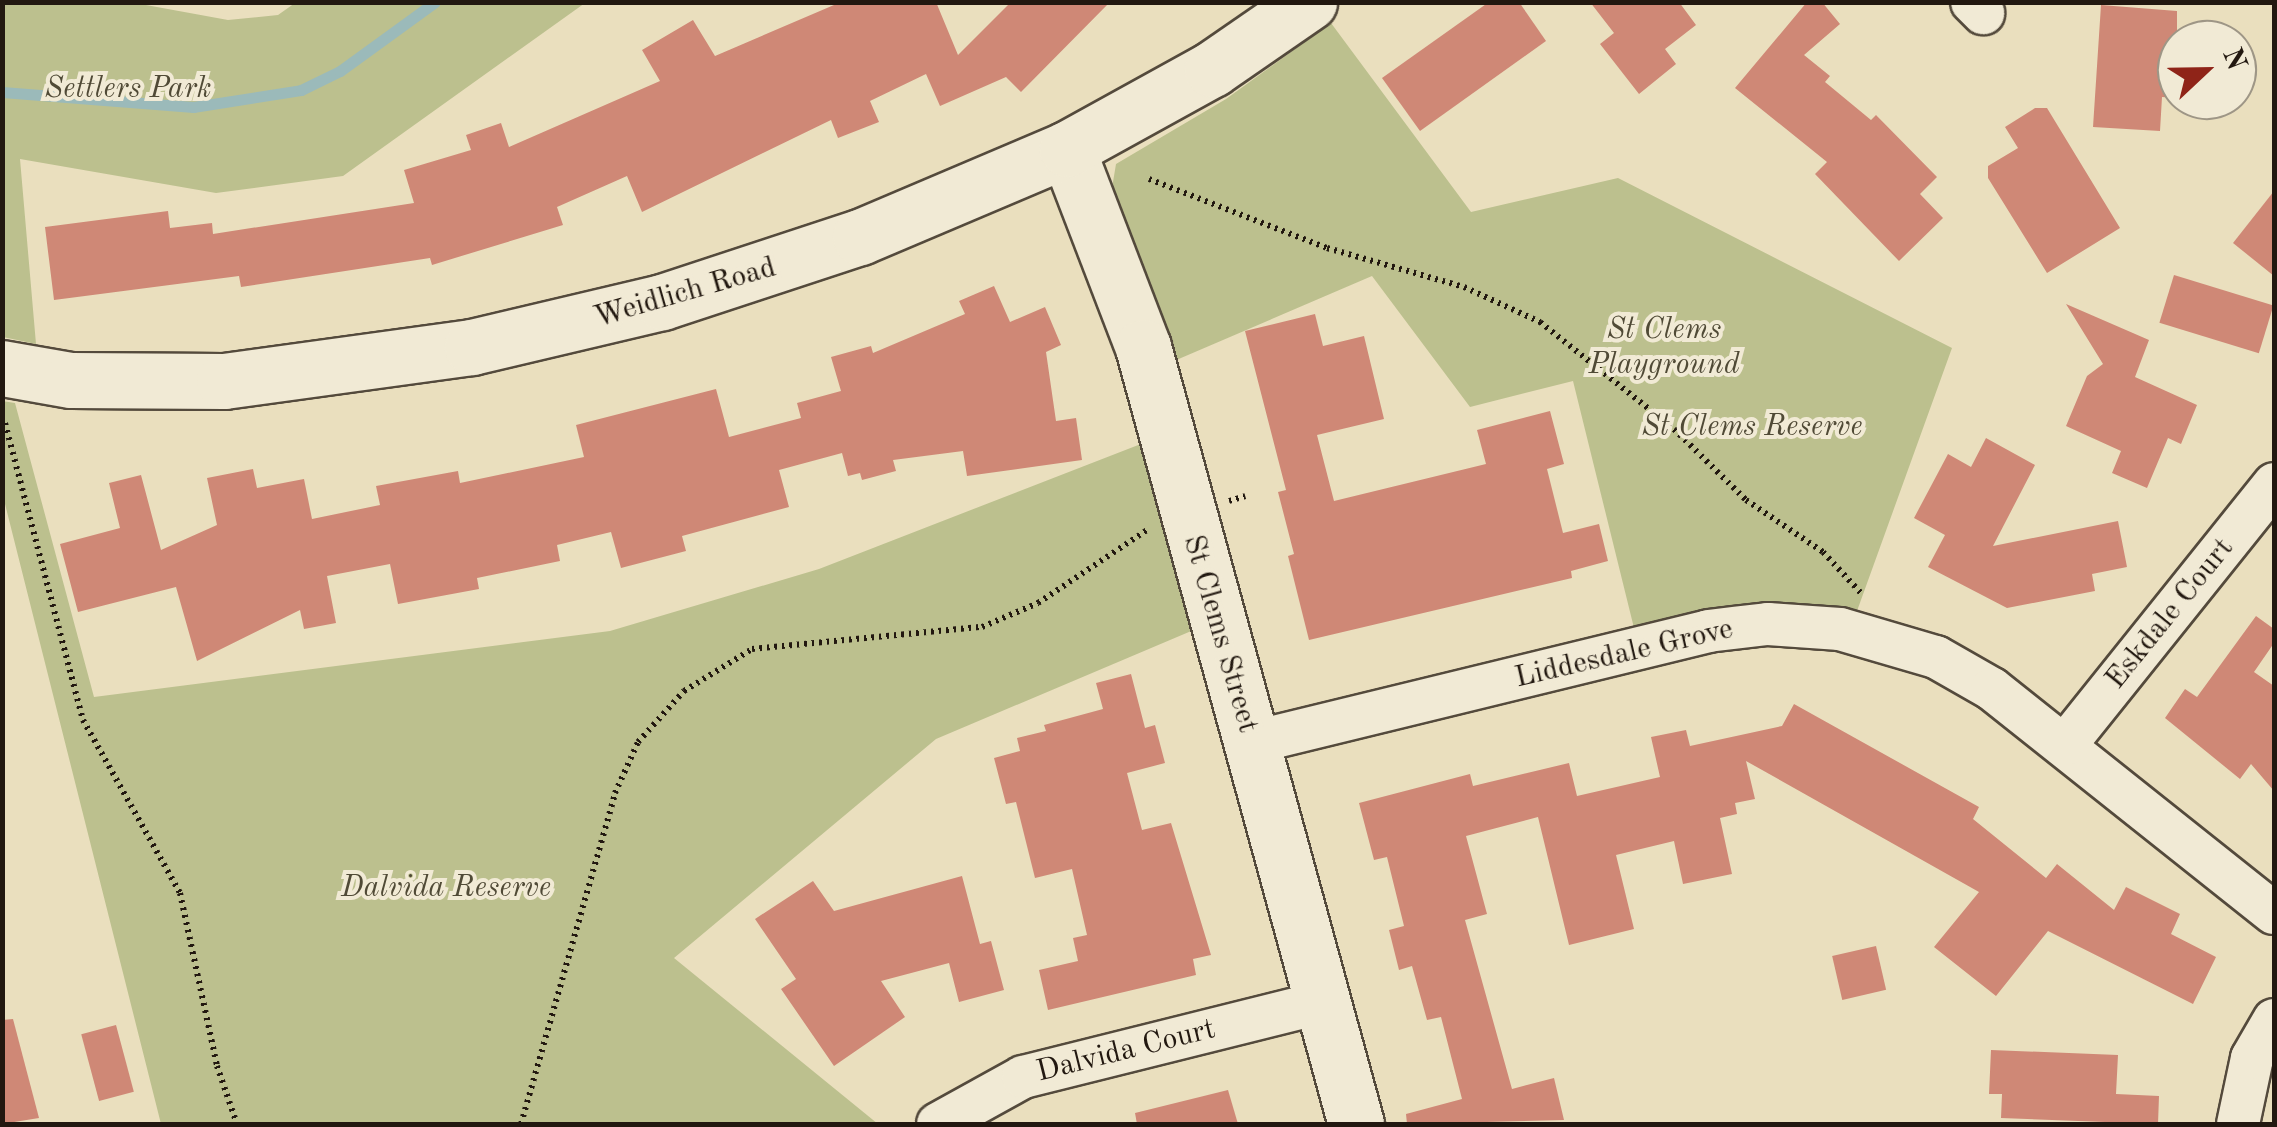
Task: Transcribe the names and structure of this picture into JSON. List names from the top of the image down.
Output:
{
  "streets": {
    "street": [
      "Weidlich Road",
      "Eskdale Court",
      "St Clems Street",
      "Liddesdale Grove",
      "Dalvida Court"
    ]
  },
  "crossings": [
    ["Weidlich Road", "St Clems Street"],
    ["Eskdale Court", "Liddesdale Grove"],
    ["St Clems Street", "Liddesdale Grove"],
    ["St Clems Street", "Dalvida Court"]
  ],
  "parks": [
    "Settlers Park",
    "St Clems Playground",
    "St Clems Reserve",
    "Dalvida Reserve"
  ],
  "north": "right"
}
